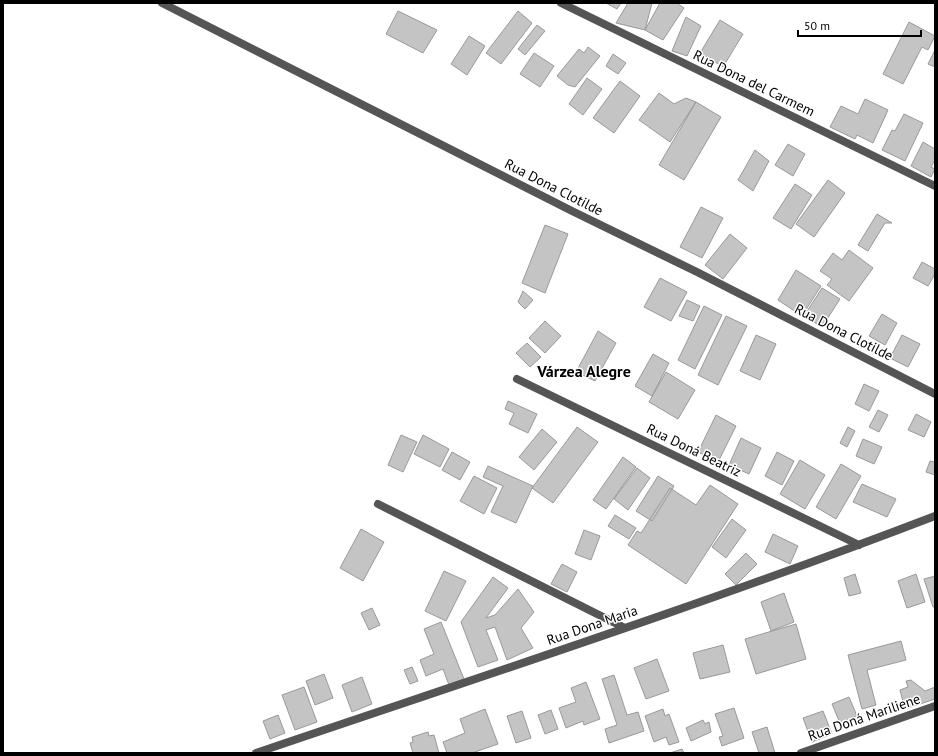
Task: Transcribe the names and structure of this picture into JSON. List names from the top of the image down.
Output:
{
  "streets": {
    "street": [
      "Rua Dona del Carmem",
      "Rua Dona Clotilde",
      "Rua Doná Beatriz",
      "Rua Dona Maria",
      "Rua Doná Mariliene"
    ]
  },
  "crossings": [
    ["Rua Doná Beatriz", "Rua Dona Maria"]
  ],
  "districts": ["Várzea Alegre"],
  "scale_bar": "50 m"
}
